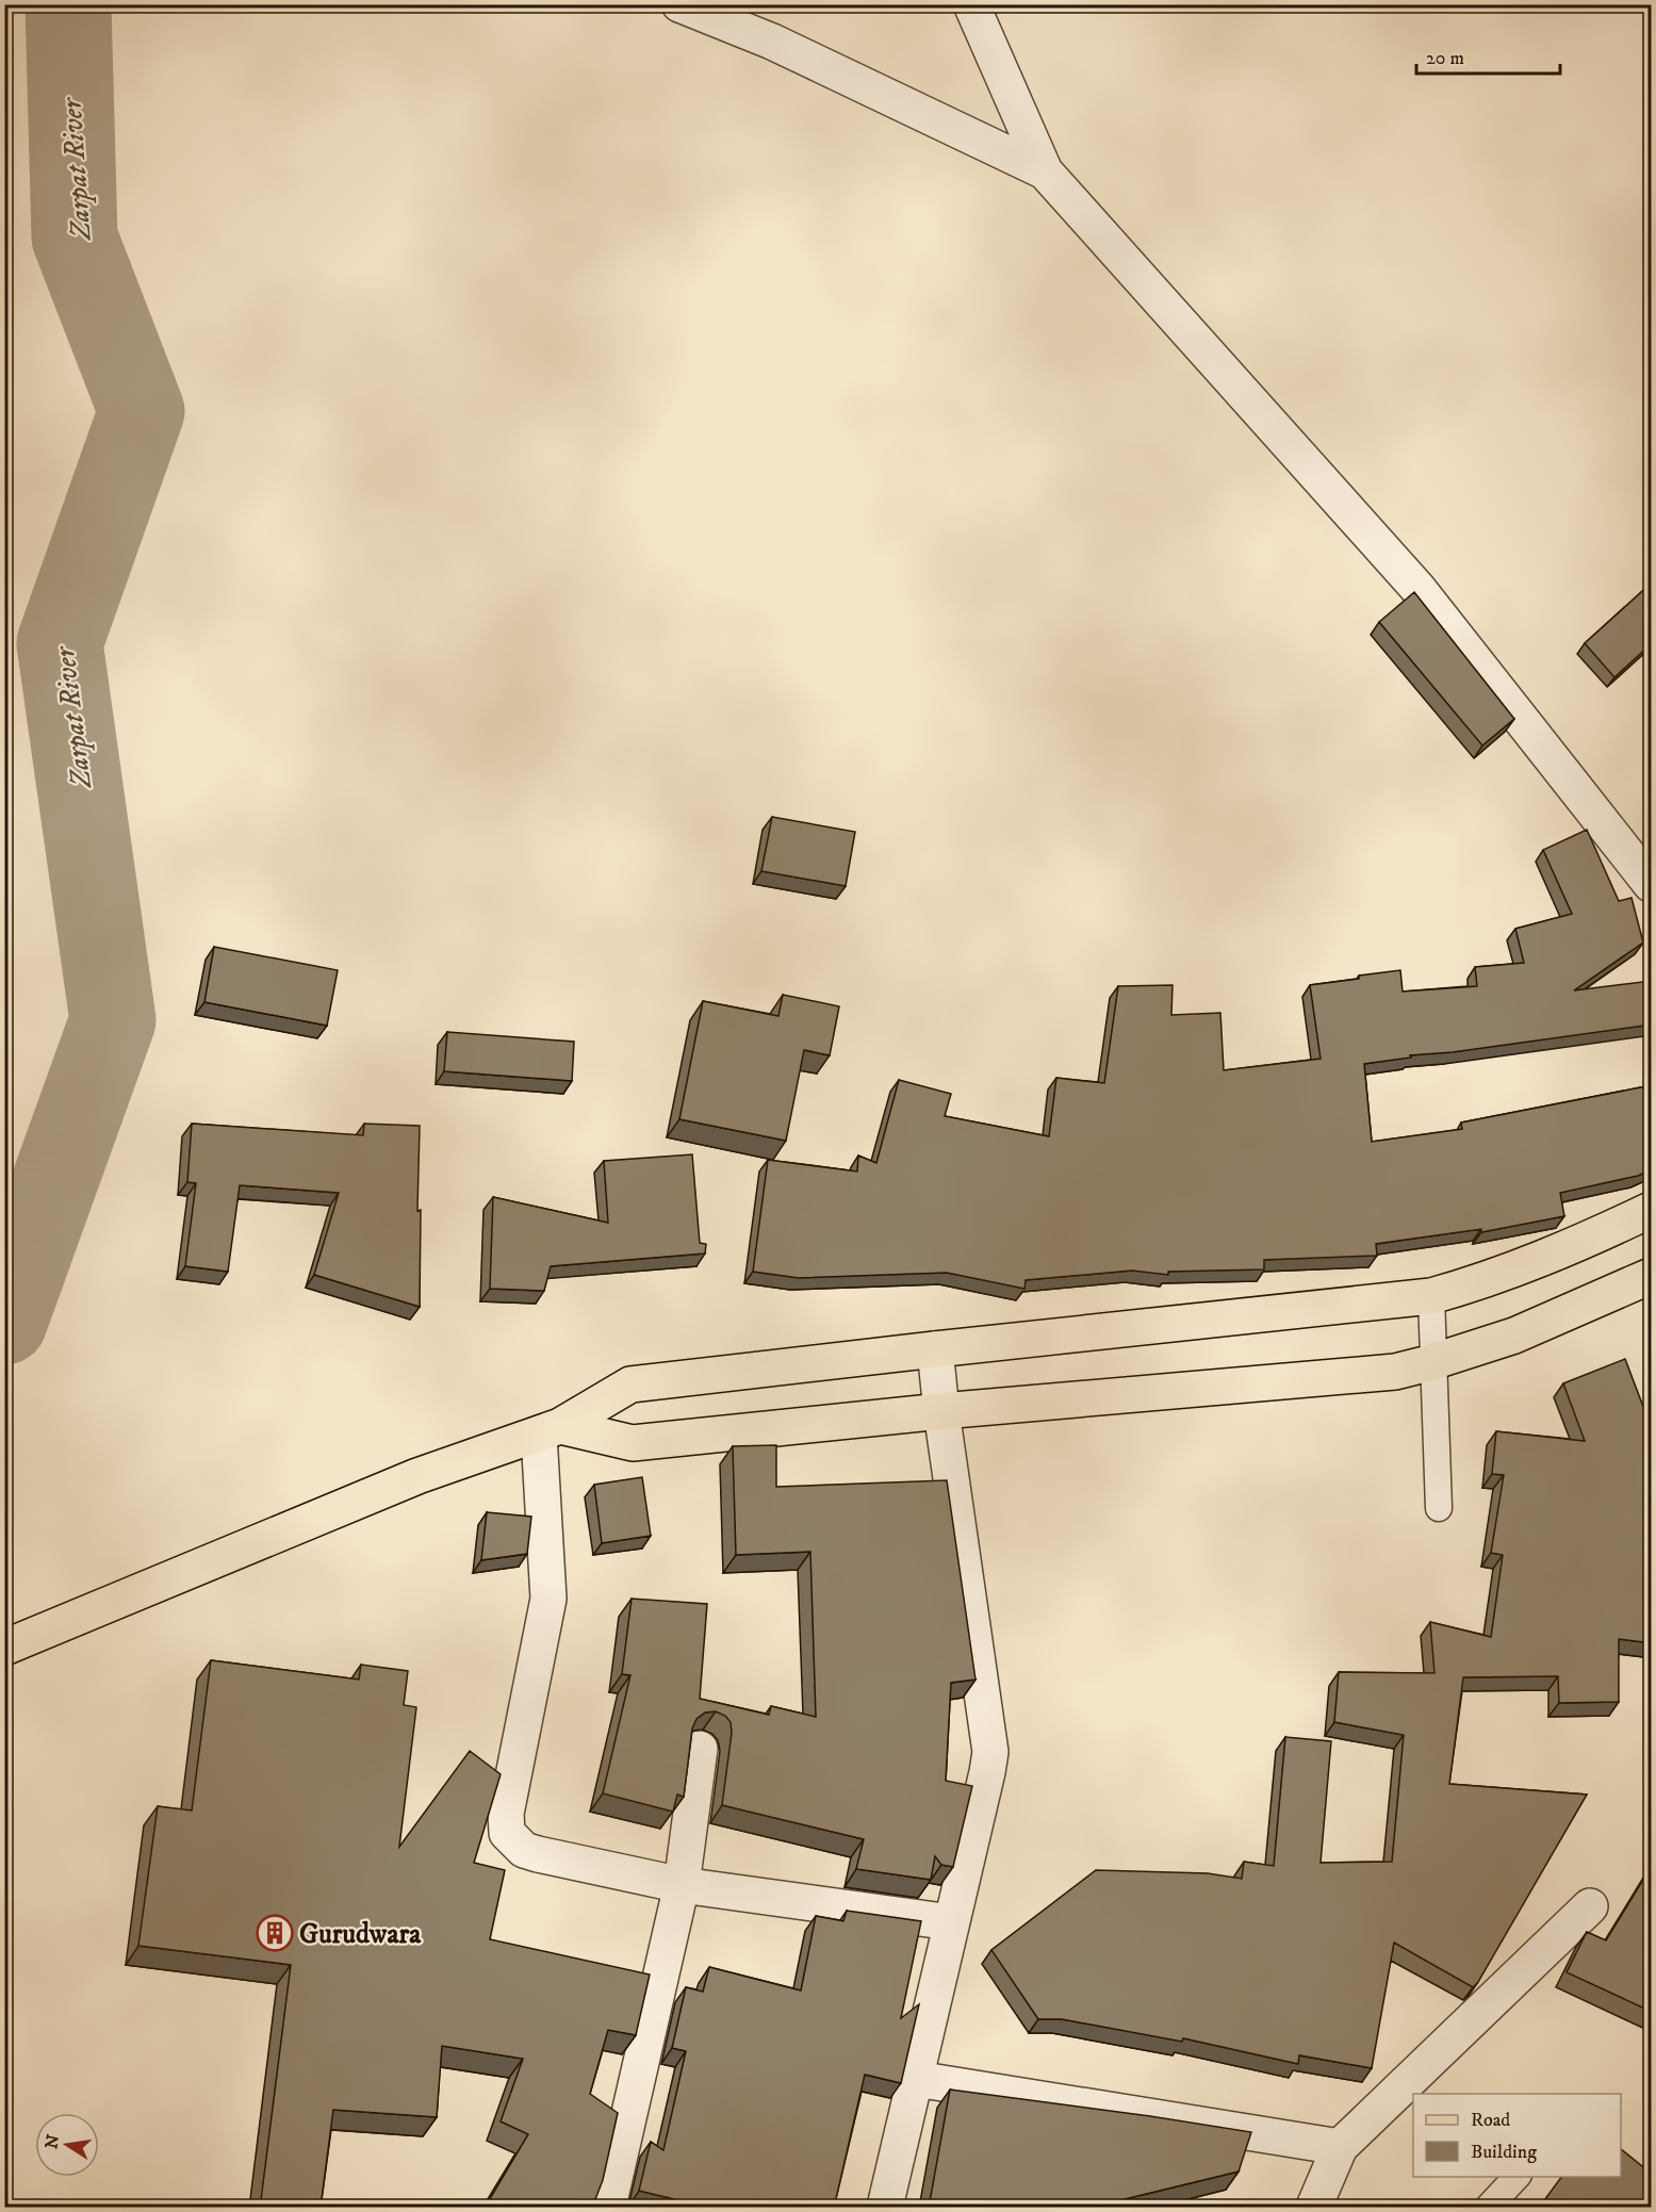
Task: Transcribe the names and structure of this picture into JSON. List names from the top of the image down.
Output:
{
  "water": ["Zarpat River"],
  "places": {
    "building": ["Gurudwara"]
  },
  "legend": ["Road", "Building"],
  "scale_bar": "20 m",
  "north": "left"
}
